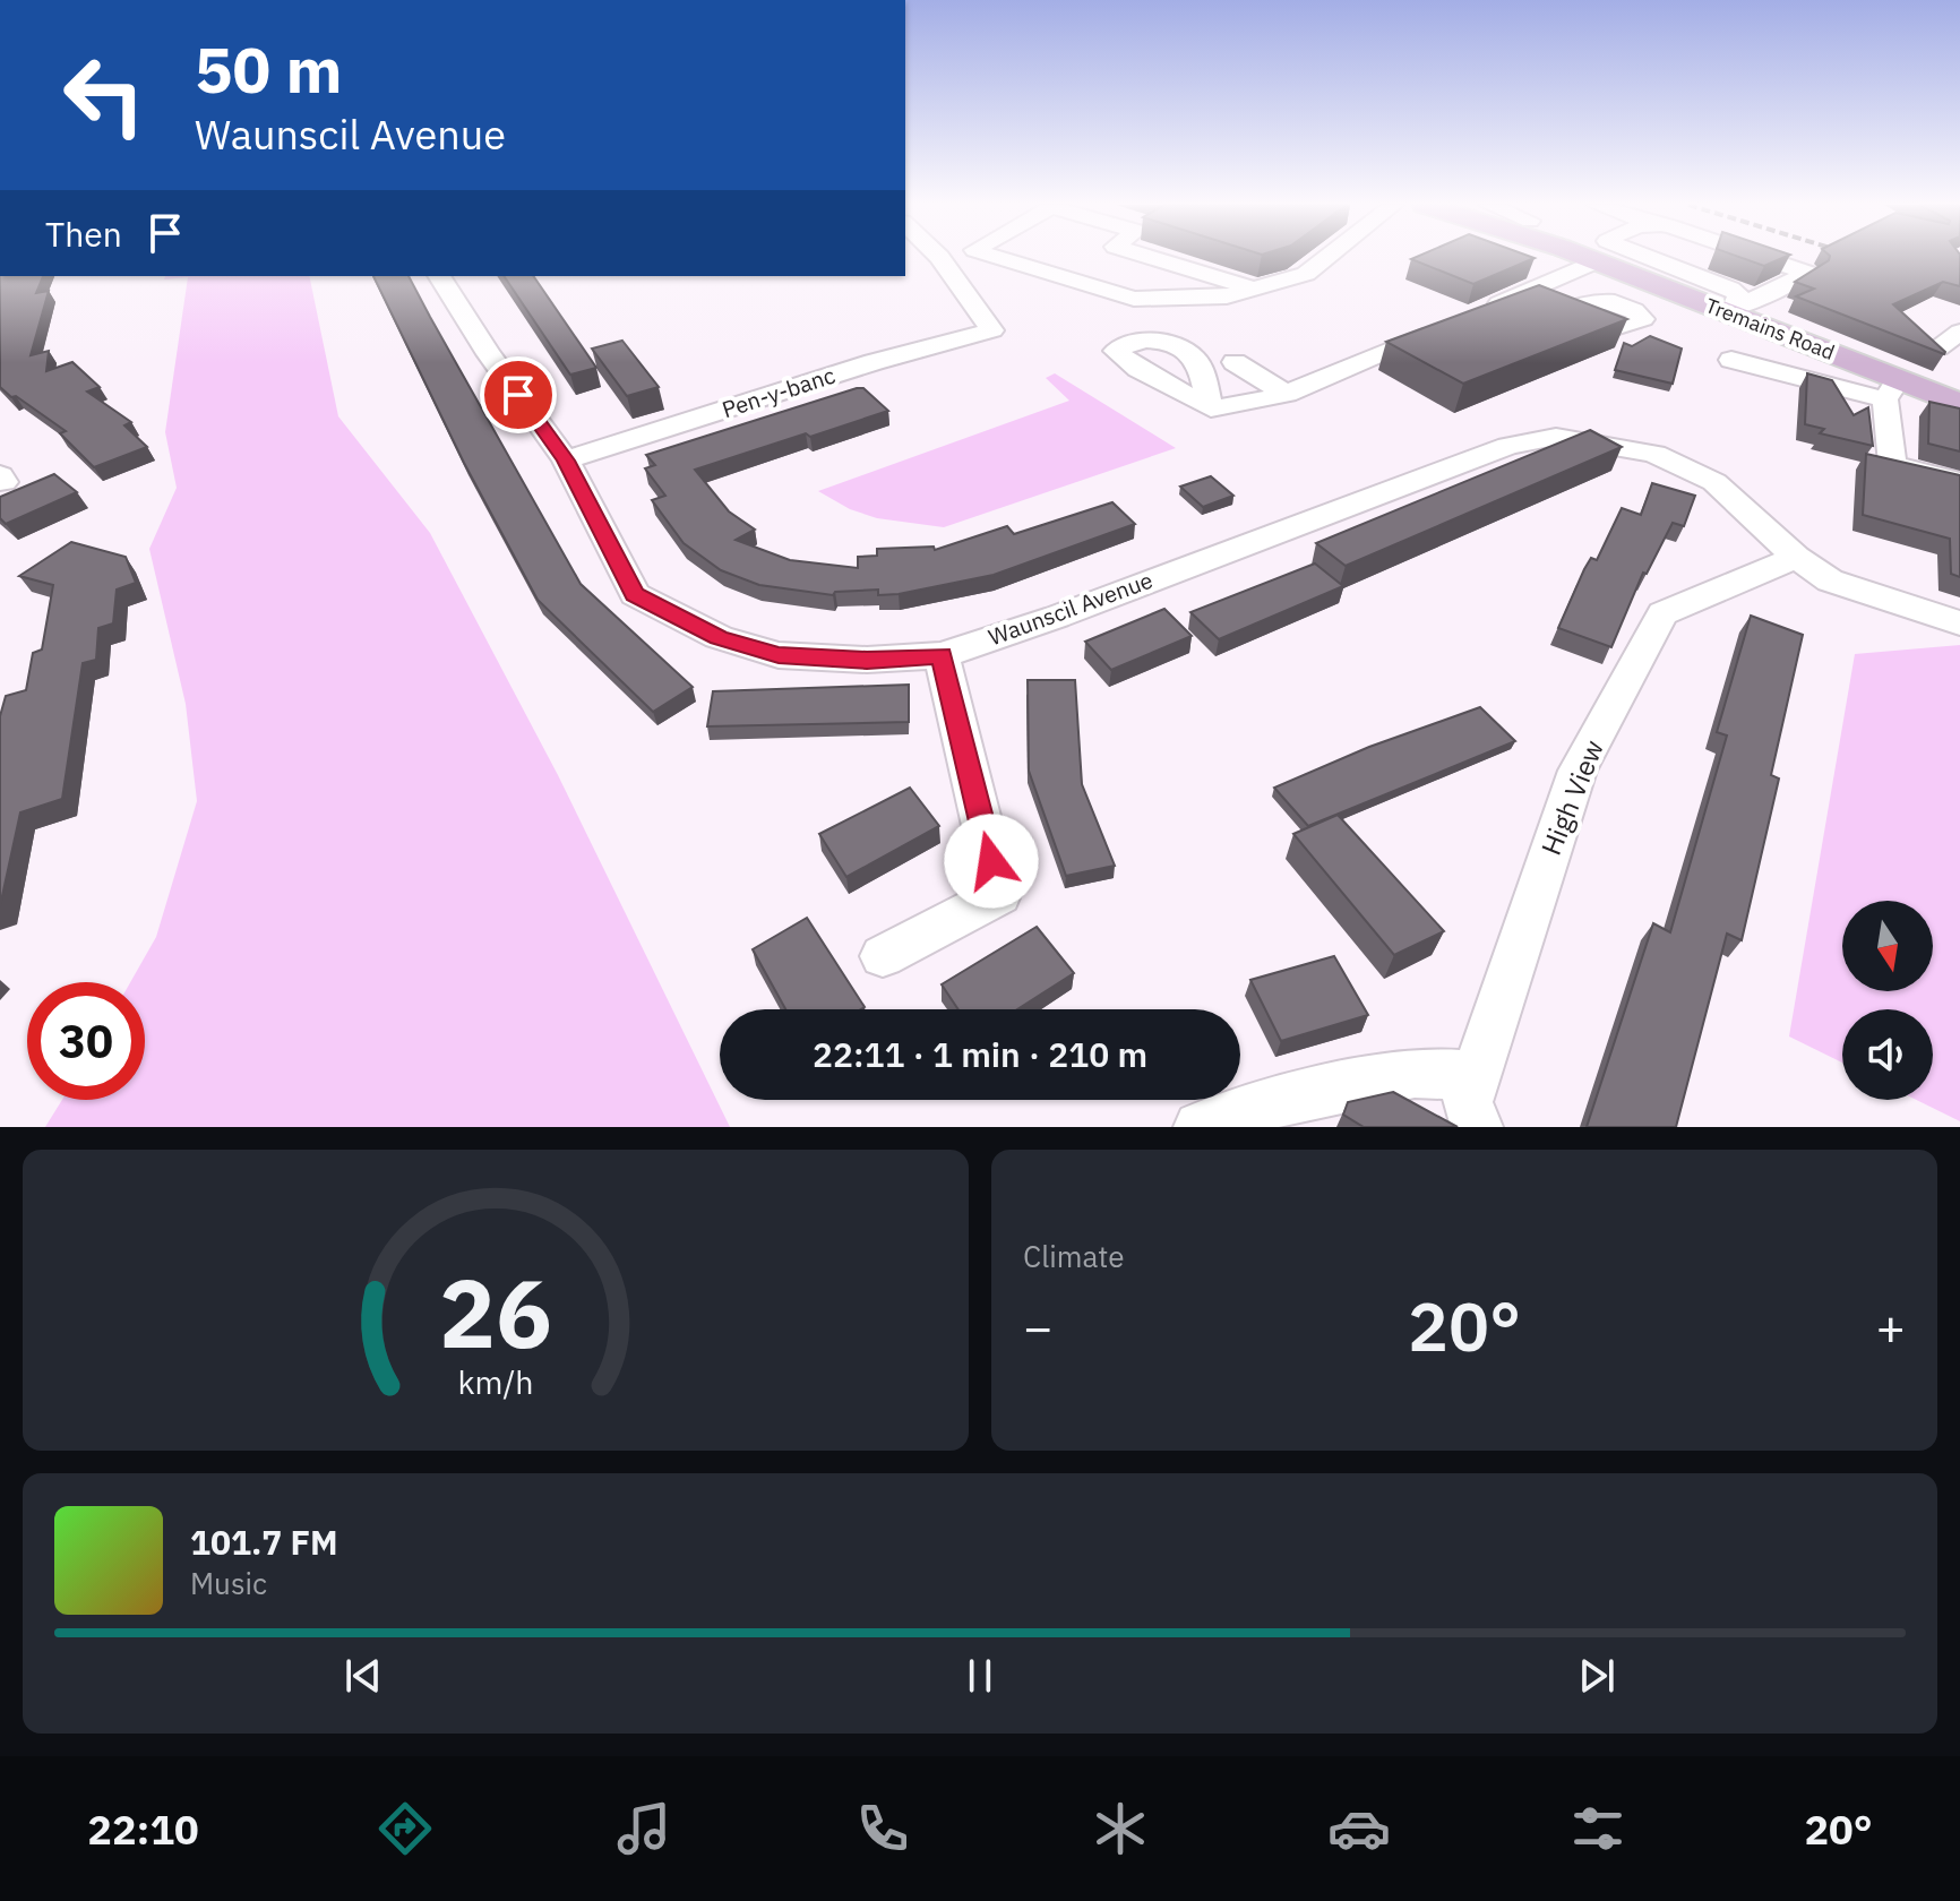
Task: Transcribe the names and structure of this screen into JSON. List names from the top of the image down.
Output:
{
  "streets": {
    "main road": ["Tremains Road"],
    "street": ["Pen-y-banc", "Waunscil Avenue", "High View"]
  },
  "crossings": [
    ["Pen-y-banc", "Waunscil Avenue"],
    ["Waunscil Avenue", "High View"]
  ],
  "north": "bottom",
  "page": {
    "turn": ["50 m", "Waunscil Avenue"],
    "then": "Then",
    "limit": "30",
    "trip": "22:11 · 1 min · 210 m",
    "tile": "Climate",
    "heat": ["−", "20°", "+"],
    "song": ["101.7 FM", "Music"],
    "tabs": ["22:10", "20°"],
    "gauge": ["26", "km/h"]
  }
}
